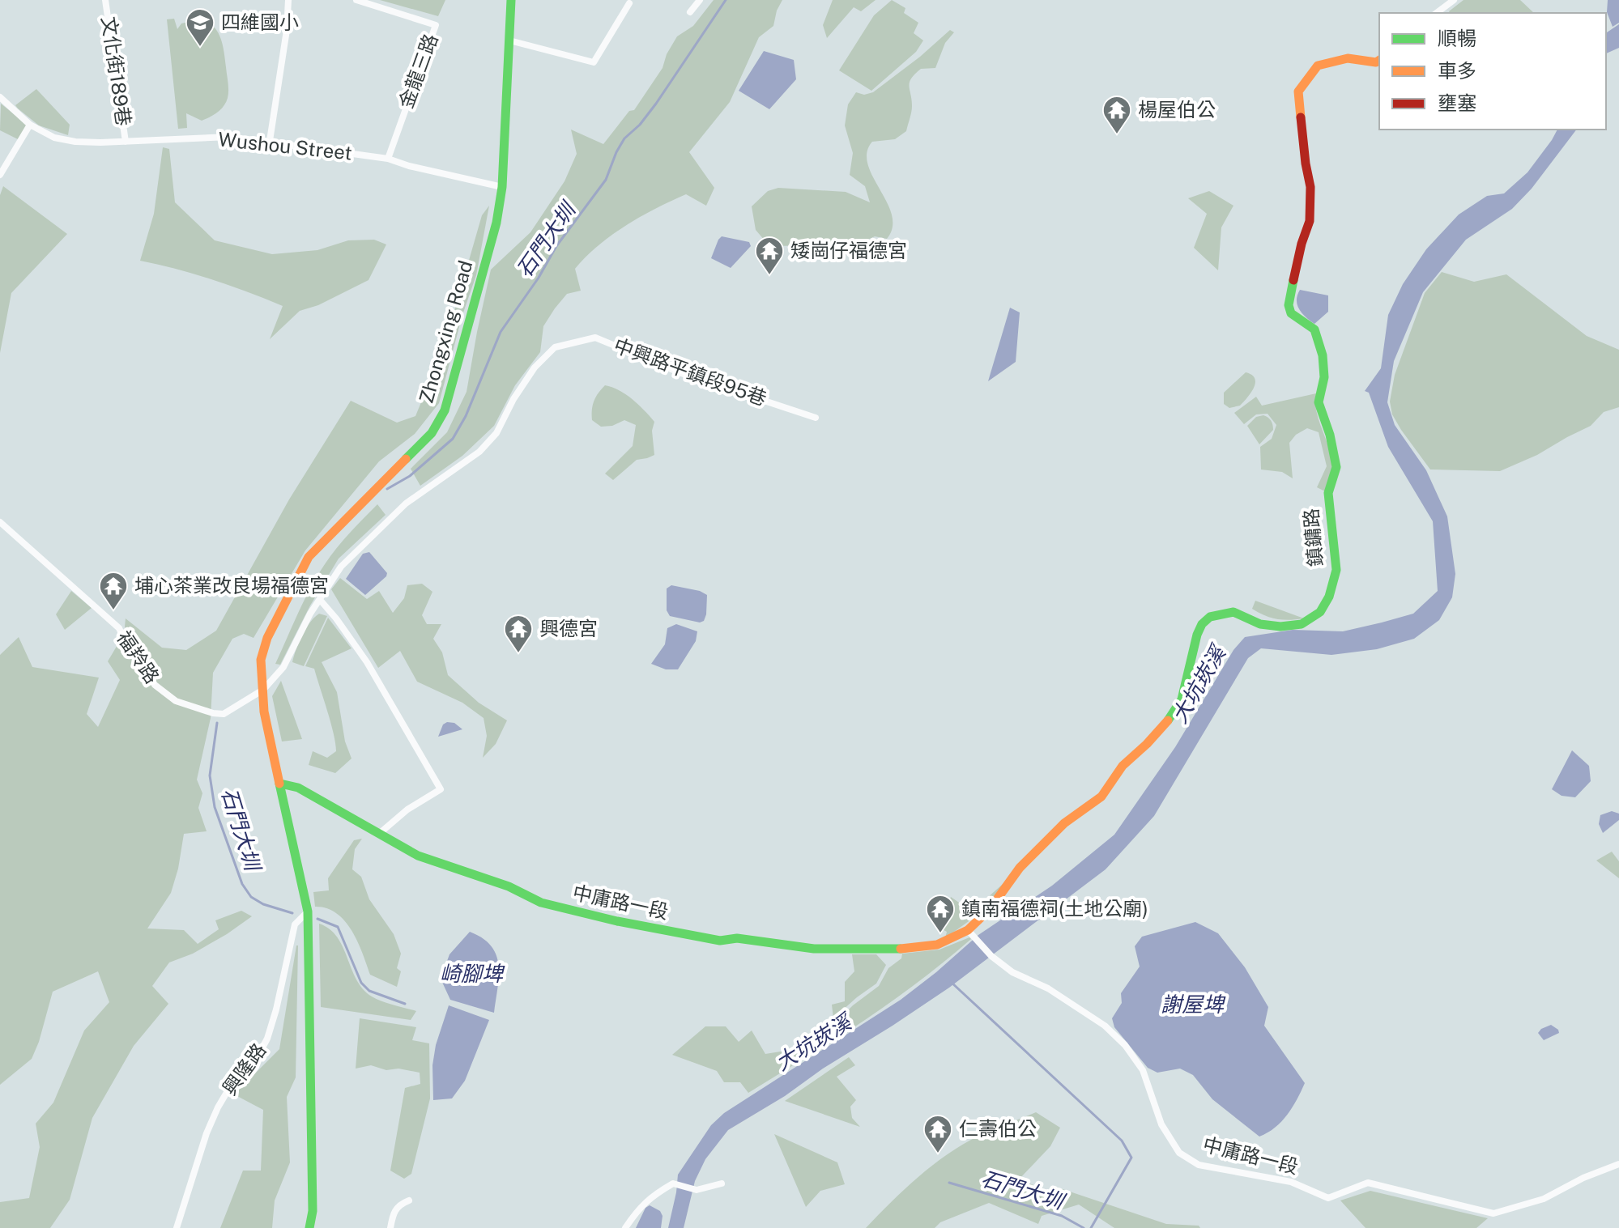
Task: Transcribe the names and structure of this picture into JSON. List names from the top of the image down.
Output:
{
  "streets": {
    "street": [
      "文化街189巷",
      "金龍三路",
      "Wushou Street",
      "Zhongxing Road",
      "中興路平鎮段95巷",
      "鎮鏞路",
      "福羚路",
      "中庸路一段",
      "興隆路"
    ]
  },
  "crossings": [
    ["文化街189巷", "Wushou Street"],
    ["金龍三路", "Wushou Street"],
    ["Wushou Street", "Zhongxing Road"],
    ["Zhongxing Road", "中興路平鎮段95巷"],
    ["Zhongxing Road", "福羚路"],
    ["Zhongxing Road", "中庸路一段"],
    ["Zhongxing Road", "興隆路"],
    ["中興路平鎮段95巷", "福羚路"],
    ["鎮鏞路", "中庸路一段"]
  ],
  "water": [
    "石門大圳",
    "大坑崁溪",
    "崎腳埤",
    "謝屋埤"
  ],
  "places": {
    "school or university": ["四維國小"],
    "temple": [
      "楊屋伯公",
      "矮崗仔福德宮",
      "埔心茶業改良場福德宮",
      "興德宮",
      "鎮南福德祠(土地公廟)",
      "仁壽伯公"
    ]
  },
  "legend": ["順暢", "車多", "壅塞"]
}
